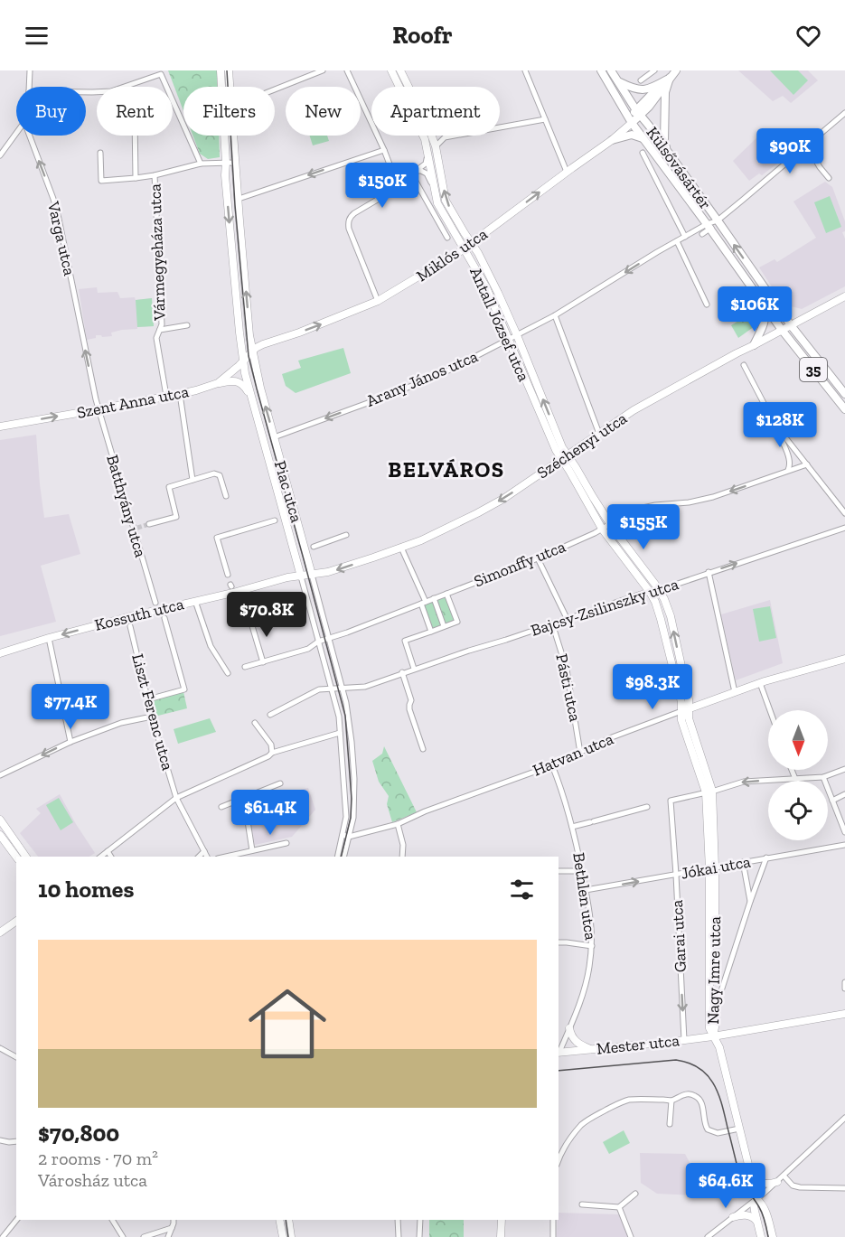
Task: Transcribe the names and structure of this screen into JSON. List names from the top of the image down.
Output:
{
  "streets": {
    "main road": ["Külsővásártér", "35"],
    "street": [
      "Varga utca",
      "Vármegyeháza utca",
      "Miklós utca",
      "Antall József utca",
      "Arany János utca",
      "Szent Anna utca",
      "Széchenyi utca",
      "Piac utca",
      "Batthyány utca",
      "Simonffy utca",
      "Bajcsy-Zsilinszky utca",
      "Kossuth utca",
      "Pásti utca",
      "Liszt Ferenc utca",
      "Hatvan utca",
      "Jókai utca",
      "Bethlen utca",
      "Garai utca",
      "Nagy Imre utca",
      "Mester utca"
    ]
  },
  "crossings": [
    ["Külsővásártér", "Miklós utca"],
    ["Külsővásártér", "35"],
    ["Külsővásártér", "Arany János utca"],
    ["Külsővásártér", "Széchenyi utca"],
    ["Varga utca", "Szent Anna utca"],
    ["Varga utca", "Batthyány utca"],
    ["Vármegyeháza utca", "Szent Anna utca"],
    ["Miklós utca", "Antall József utca"],
    ["Miklós utca", "Szent Anna utca"],
    ["Miklós utca", "Piac utca"],
    ["Antall József utca", "Arany János utca"],
    ["Antall József utca", "Széchenyi utca"],
    ["35", "Széchenyi utca"],
    ["Arany János utca", "Piac utca"],
    ["Szent Anna utca", "Piac utca"],
    ["Szent Anna utca", "Batthyány utca"],
    ["Széchenyi utca", "Piac utca"],
    ["Széchenyi utca", "Kossuth utca"],
    ["Piac utca", "Bajcsy-Zsilinszky utca"],
    ["Piac utca", "Kossuth utca"],
    ["Piac utca", "Hatvan utca"],
    ["Bajcsy-Zsilinszky utca", "Pásti utca"],
    ["Pásti utca", "Hatvan utca"],
    ["Hatvan utca", "Bethlen utca"],
    ["Hatvan utca", "Nagy Imre utca"],
    ["Jókai utca", "Bethlen utca"],
    ["Jókai utca", "Garai utca"],
    ["Jókai utca", "Nagy Imre utca"],
    ["Bethlen utca", "Mester utca"],
    ["Garai utca", "Nagy Imre utca"],
    ["Garai utca", "Mester utca"],
    ["Nagy Imre utca", "Mester utca"]
  ],
  "one_way": [
    "Varga utca",
    "Miklós utca",
    "Arany János utca",
    "Szent Anna utca",
    "Széchenyi utca",
    "Simonffy utca",
    "Kossuth utca",
    "Garai utca"
  ],
  "districts": ["BELVÁROS"],
  "north": "bottom",
  "page": {
    "header": "Roofr",
    "chip": [
      "Buy",
      "Rent",
      "Filters",
      "New",
      "Apartment"
    ],
    "price": [
      "$90K",
      "$150K",
      "$106K",
      "$128K",
      "$155K",
      "$70.8K",
      "$98.3K",
      "$77.4K",
      "$61.4K",
      "$64.6K"
    ],
    "heading": "10 homes",
    "list": [
      {
        "name": "$70,800",
        "note": "2 rooms · 70 m² · Városház utca"
      }
    ]
  }
}
